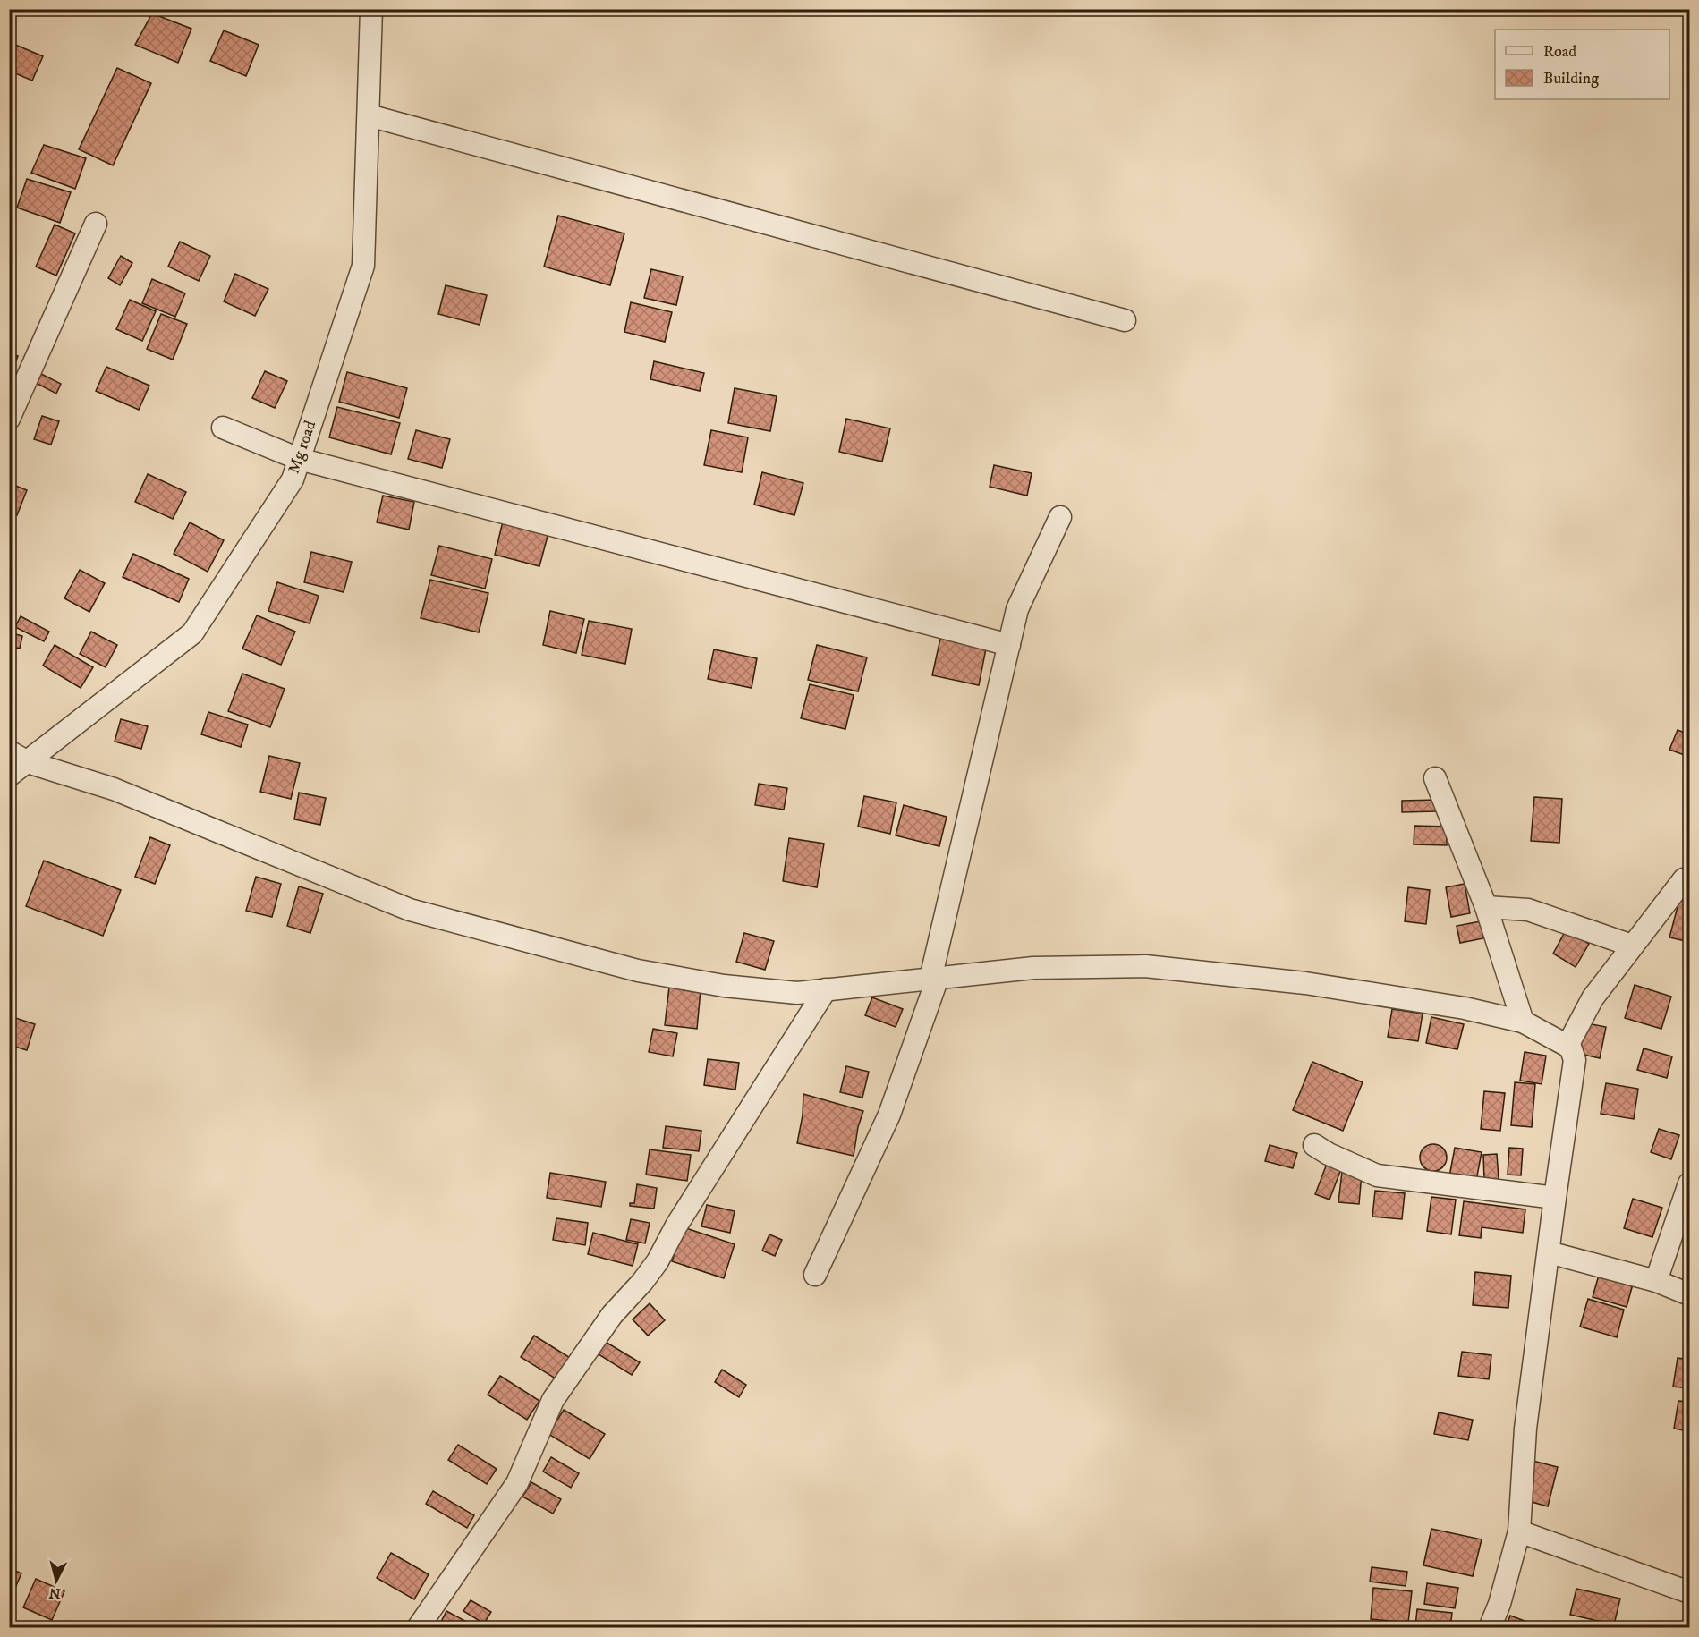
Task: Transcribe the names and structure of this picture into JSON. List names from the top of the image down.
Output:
{
  "streets": {
    "street": ["Mg road"]
  },
  "legend": ["Road", "Building"],
  "north": "bottom"
}
